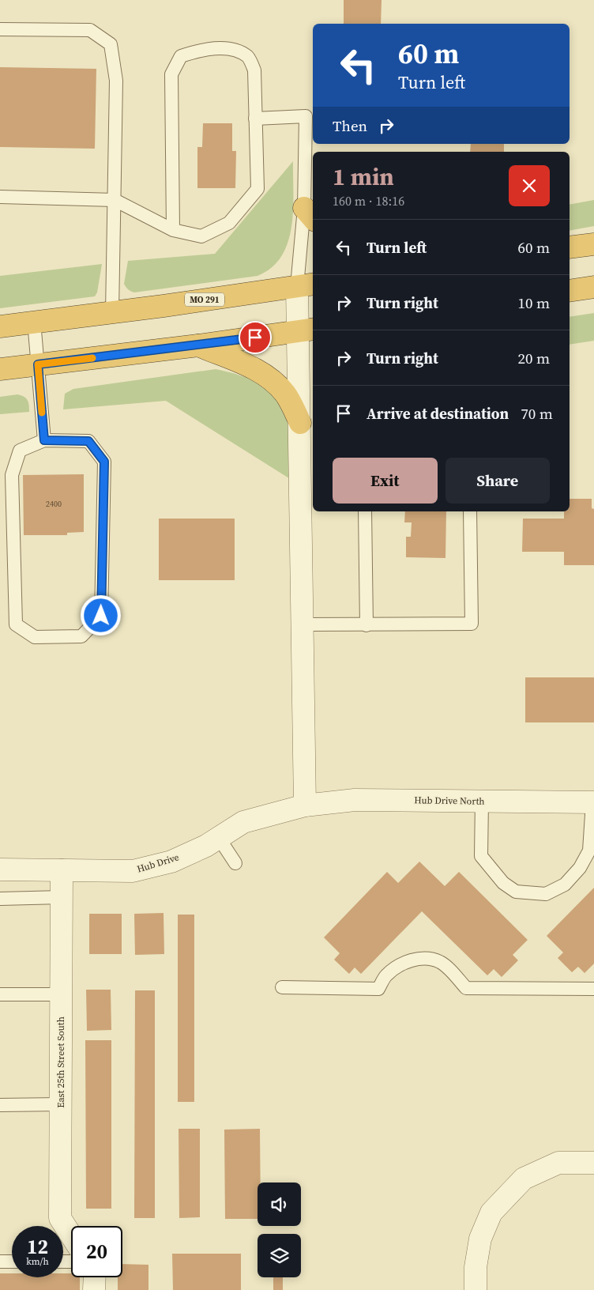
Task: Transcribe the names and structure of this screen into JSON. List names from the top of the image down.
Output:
{
  "streets": {
    "highway": ["MO 291"],
    "street": ["Hub Drive North", "Hub Drive", "East 25th Street South"]
  },
  "crossings": [
    ["Hub Drive North", "Hub Drive"],
    ["Hub Drive", "East 25th Street South"]
  ],
  "house_numbers": ["2400"],
  "page": {
    "turn": ["60 m", "Turn left"],
    "then": "Then",
    "heading": ["1 min", "160 m · 18:16"],
    "list": [
      {
        "name": "Turn left",
        "value": "60 m"
      },
      {
        "name": "Turn right",
        "value": "10 m"
      },
      {
        "name": "Turn right",
        "value": "20 m"
      },
      {
        "name": "Arrive at destination",
        "value": "70 m"
      }
    ],
    "buttons": ["Exit", "Share"],
    "speed": "12 km/h",
    "limit": "20"
  }
}
